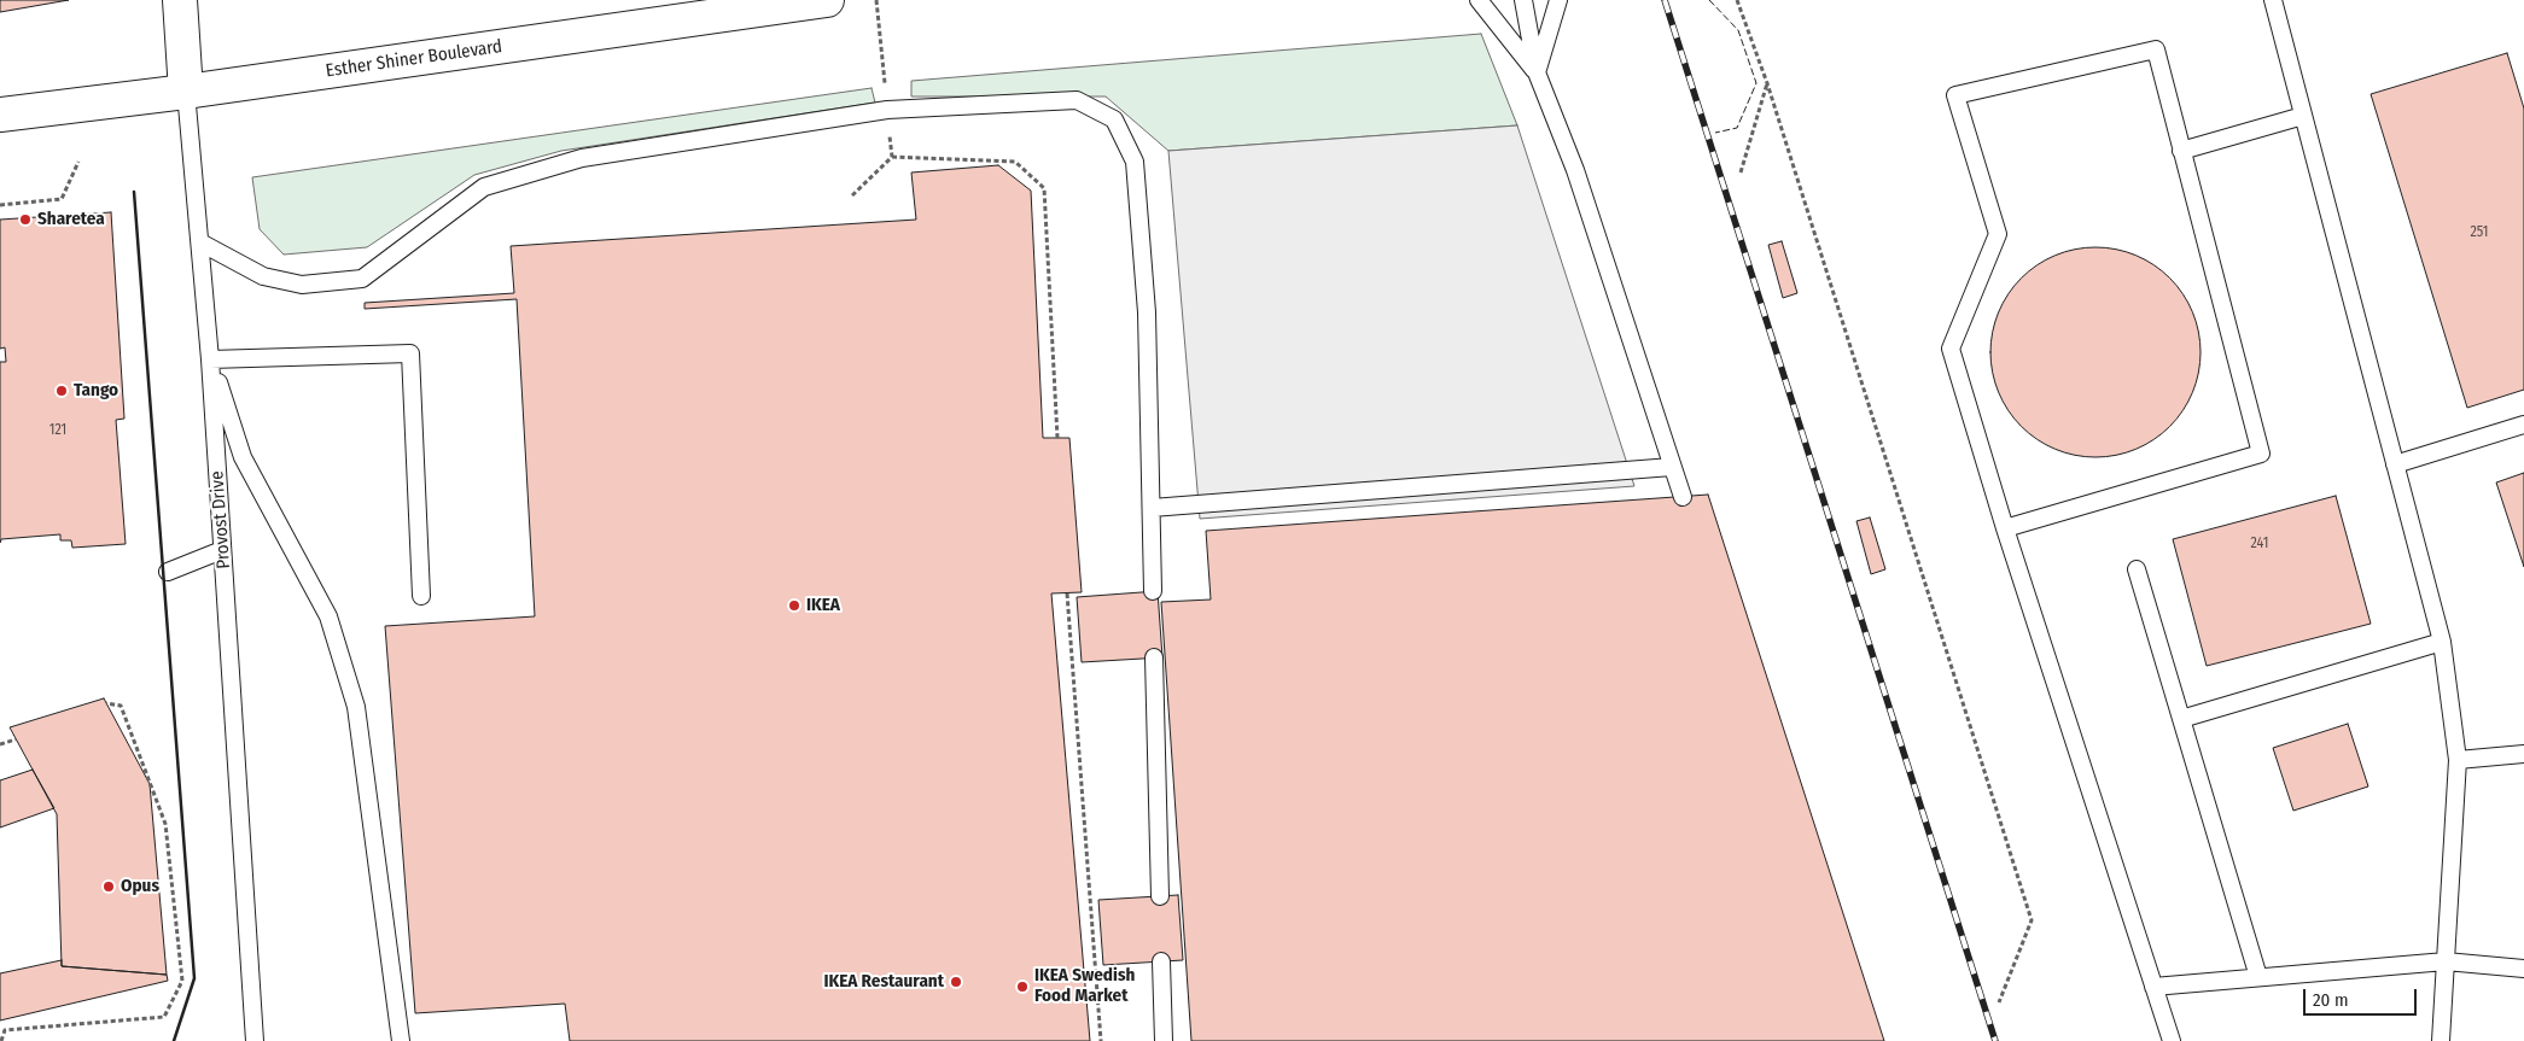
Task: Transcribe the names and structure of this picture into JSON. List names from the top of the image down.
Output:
{
  "streets": {
    "street": ["Esther Shiner Boulevard", "Provost Drive"]
  },
  "crossings": [
    ["Esther Shiner Boulevard", "Provost Drive"]
  ],
  "places": [
    "Sharetea",
    "Tango",
    "IKEA",
    "Opus",
    "IKEA Restaurant",
    "IKEA Swedish Food Market"
  ],
  "house_numbers": ["251", "121", "241"],
  "scale_bar": "20 m"
}
